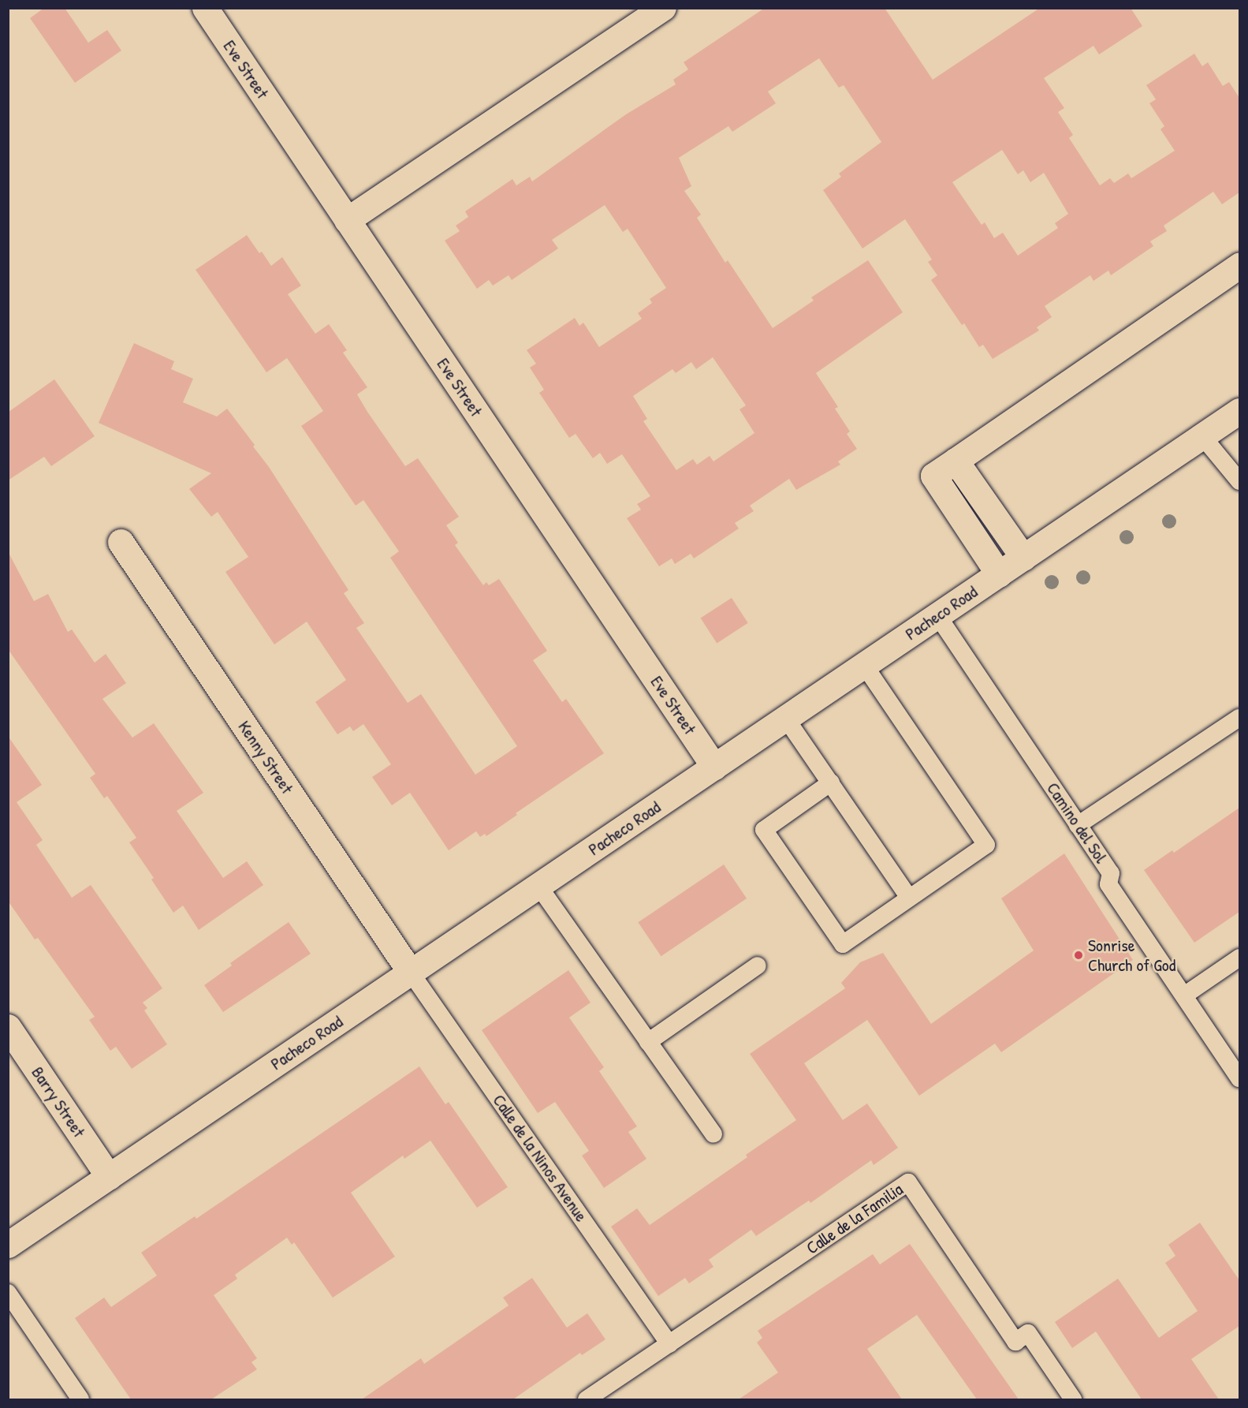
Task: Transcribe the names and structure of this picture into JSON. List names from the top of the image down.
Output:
{
  "streets": {
    "street": [
      "Eve Street",
      "Pacheco Road",
      "Kenny Street",
      "Barry Street"
    ],
    "lane": ["Camino del Sol", "Calle de la Ninos Avenue", "Calle de la Familia"]
  },
  "crossings": [
    ["Eve Street", "Pacheco Road"],
    ["Pacheco Road", "Kenny Street"],
    ["Pacheco Road", "Camino del Sol"],
    ["Pacheco Road", "Barry Street"],
    ["Pacheco Road", "Calle de la Ninos Avenue"],
    ["Kenny Street", "Calle de la Ninos Avenue"],
    ["Calle de la Ninos Avenue", "Calle de la Familia"]
  ],
  "places": ["Sonrise Church of God"]
}
